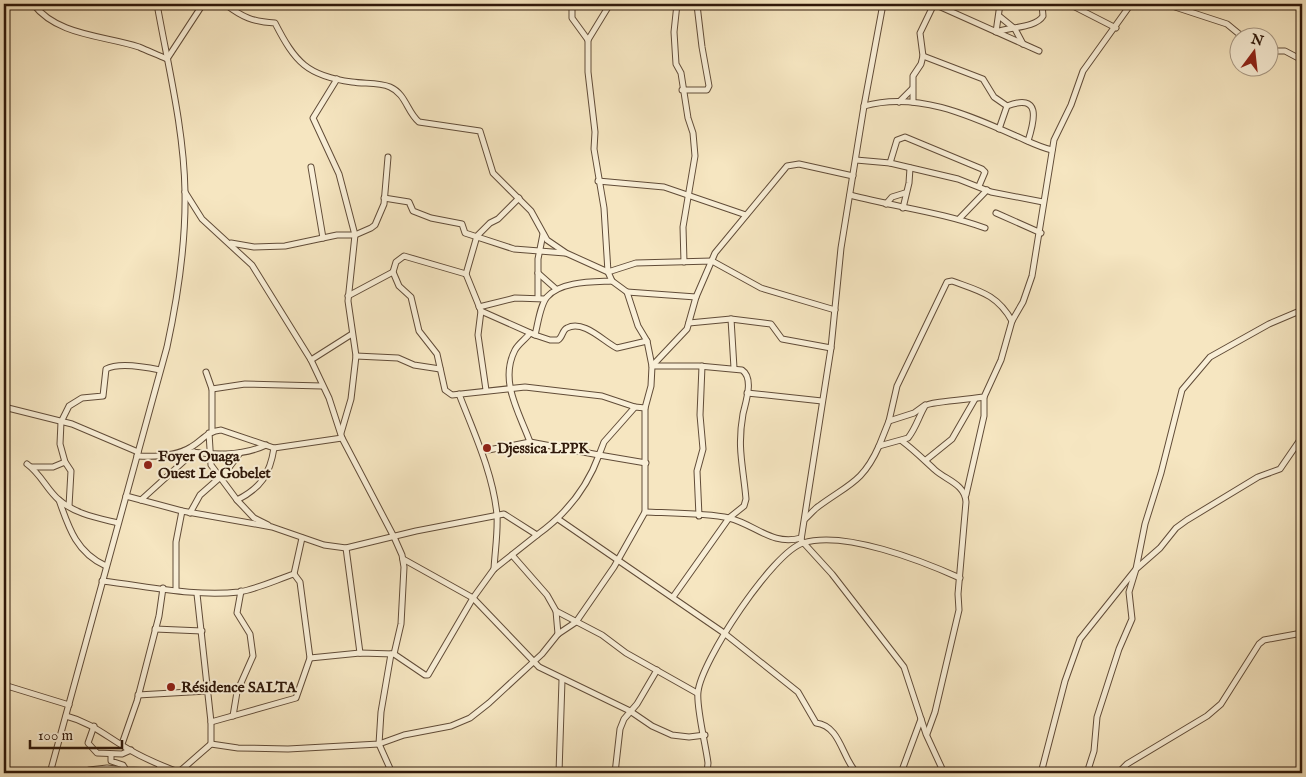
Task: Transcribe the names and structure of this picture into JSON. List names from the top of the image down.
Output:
{
  "places": ["Djessica LPPK", "Foyer Ouaga Ouest Le Gobelet", "Résidence SALTA"],
  "scale_bar": "100 m",
  "north": "top"
}
